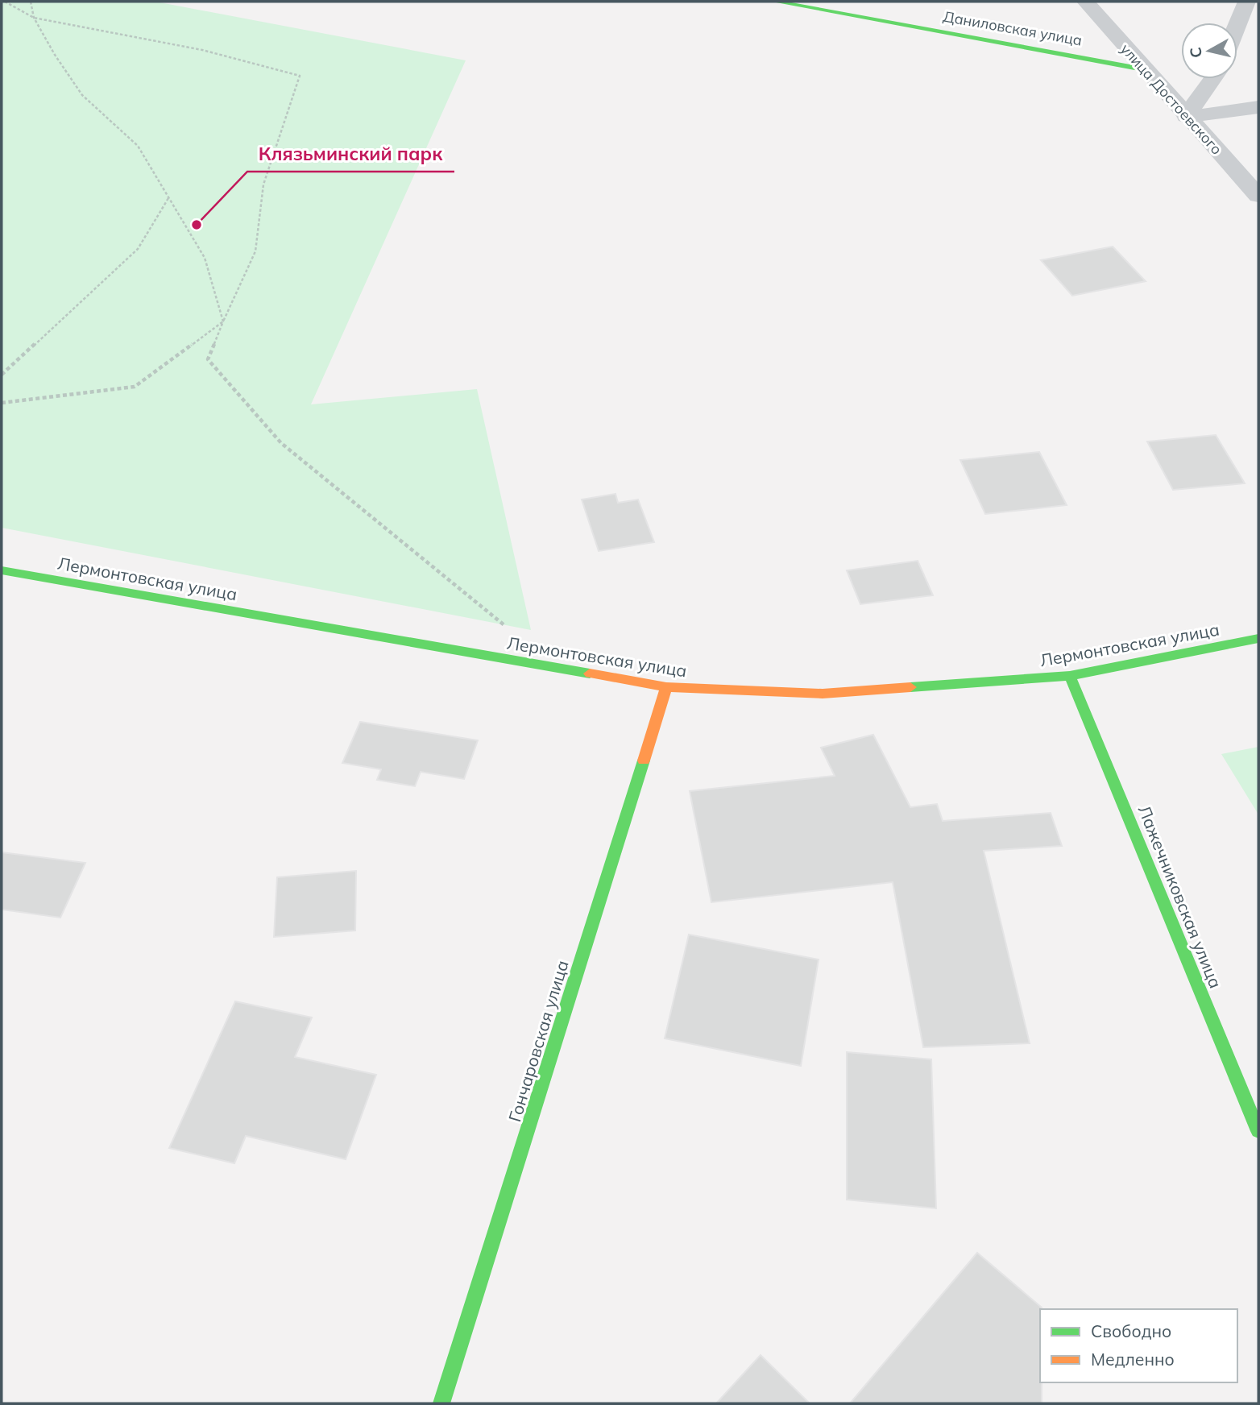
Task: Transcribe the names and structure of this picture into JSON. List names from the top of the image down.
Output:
{
  "streets": {
    "street": [
      "Даниловская улица",
      "улица Достоевского",
      "Лермонтовская улица",
      "Лажечниковская улица",
      "Гончаровская улица"
    ]
  },
  "crossings": [
    ["Даниловская улица", "улица Достоевского"],
    ["Лермонтовская улица", "Лажечниковская улица"],
    ["Лермонтовская улица", "Гончаровская улица"]
  ],
  "places": ["Клязьминский парк"],
  "legend": ["Свободно", "Медленно"],
  "north": "left"
}
